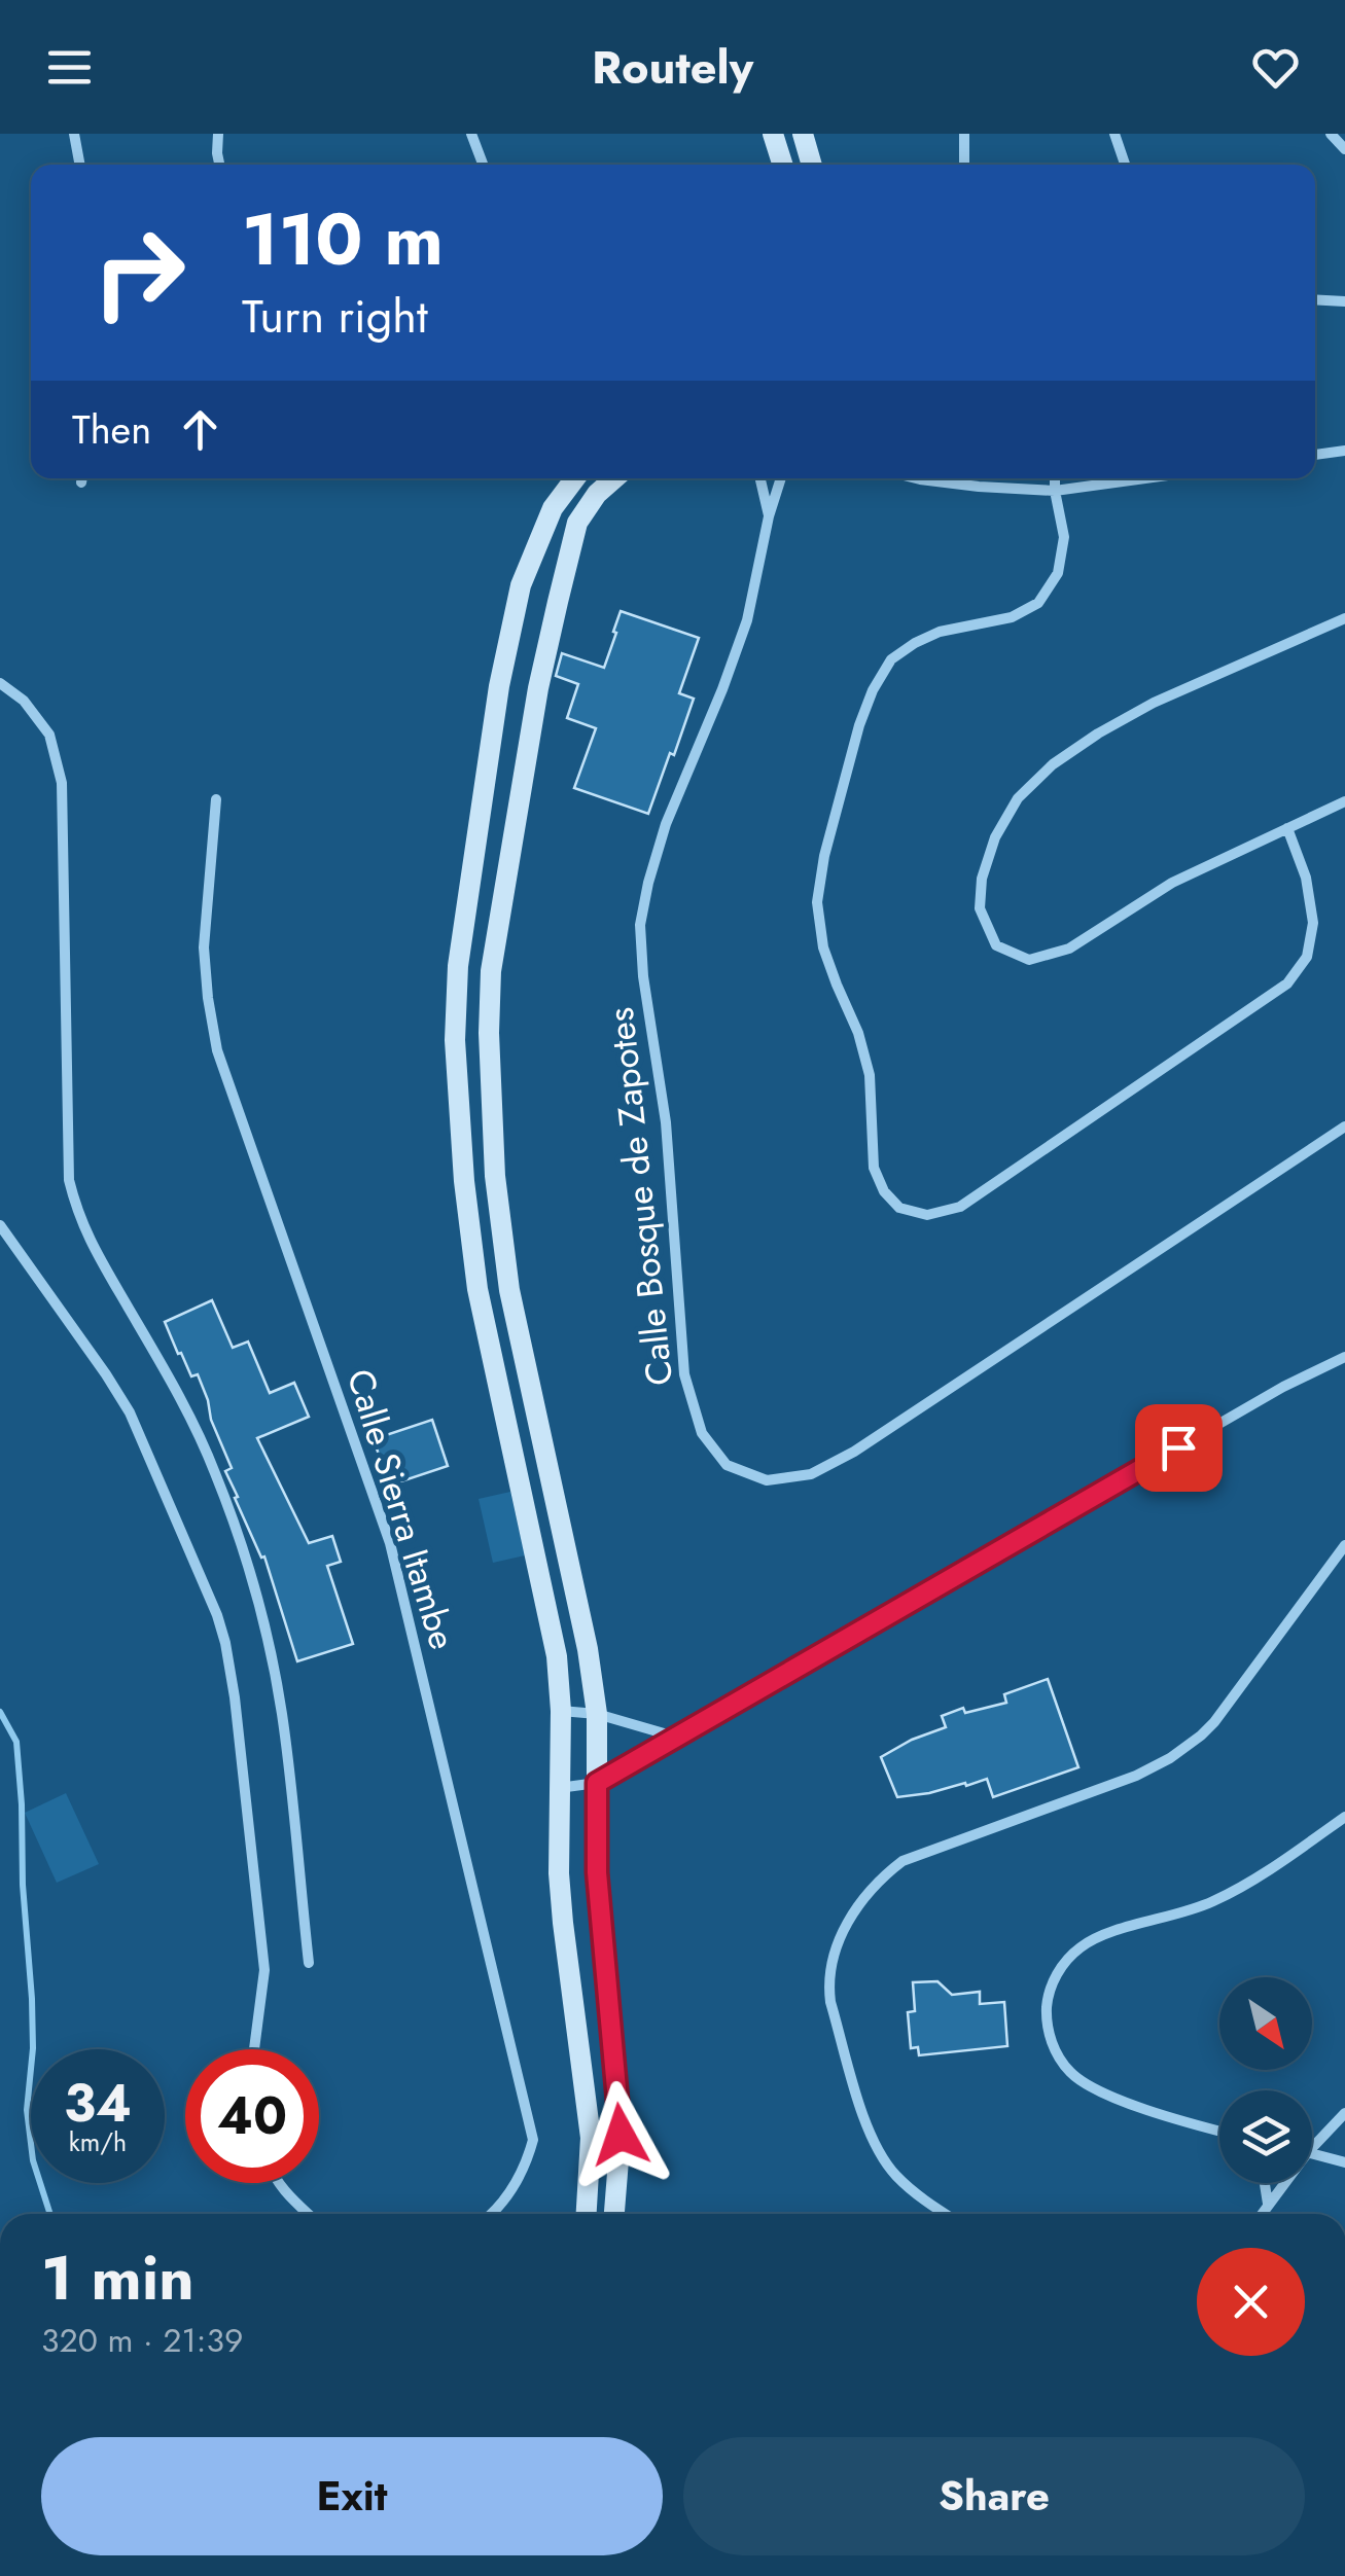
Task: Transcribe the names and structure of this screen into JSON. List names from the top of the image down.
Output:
{
  "streets": {
    "street": ["Calle Bosque de Zapotes", "Calle Sierra Itambe"]
  },
  "north": "bottom right",
  "page": {
    "header": "Routely",
    "turn": ["110 m", "Turn right"],
    "then": "Then",
    "speed": "34 km/h",
    "limit": "40",
    "heading": ["1 min", "320 m · 21:39"],
    "buttons": ["Exit", "Share"]
  }
}
